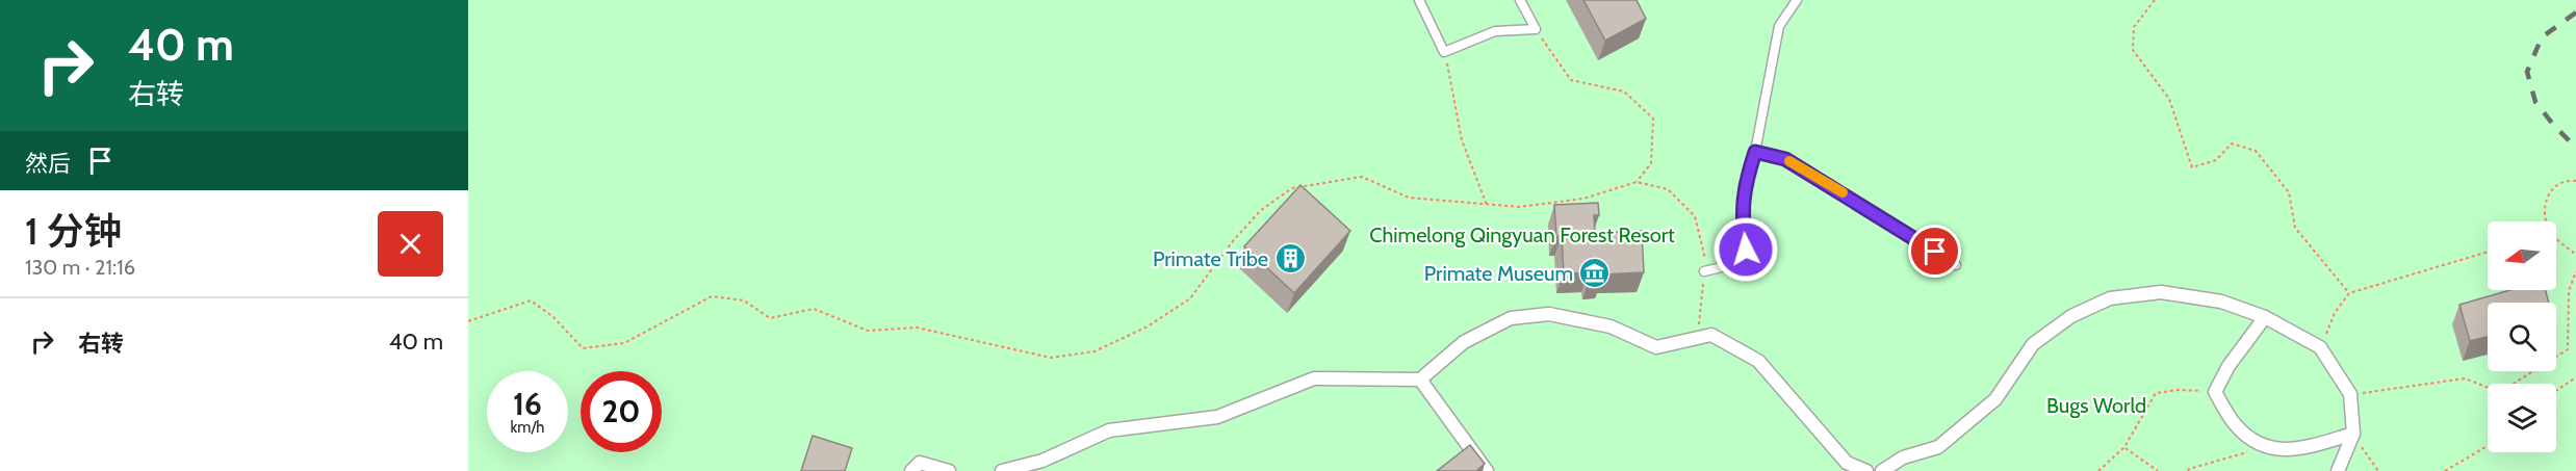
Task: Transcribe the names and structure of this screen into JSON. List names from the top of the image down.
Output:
{
  "parks": ["Chimelong Qingyuan Forest Resort", "Bugs World"],
  "places": {
    "building": ["Primate Tribe"],
    "museum": ["Primate Museum"]
  },
  "north": "left",
  "page": {
    "turn": ["40 m", "右转"],
    "then": "然后",
    "heading": ["1 分钟", "130 m · 21:16"],
    "list": [
      {
        "name": "右转",
        "value": "40 m"
      }
    ],
    "speed": "16 km/h",
    "limit": "20"
  }
}
